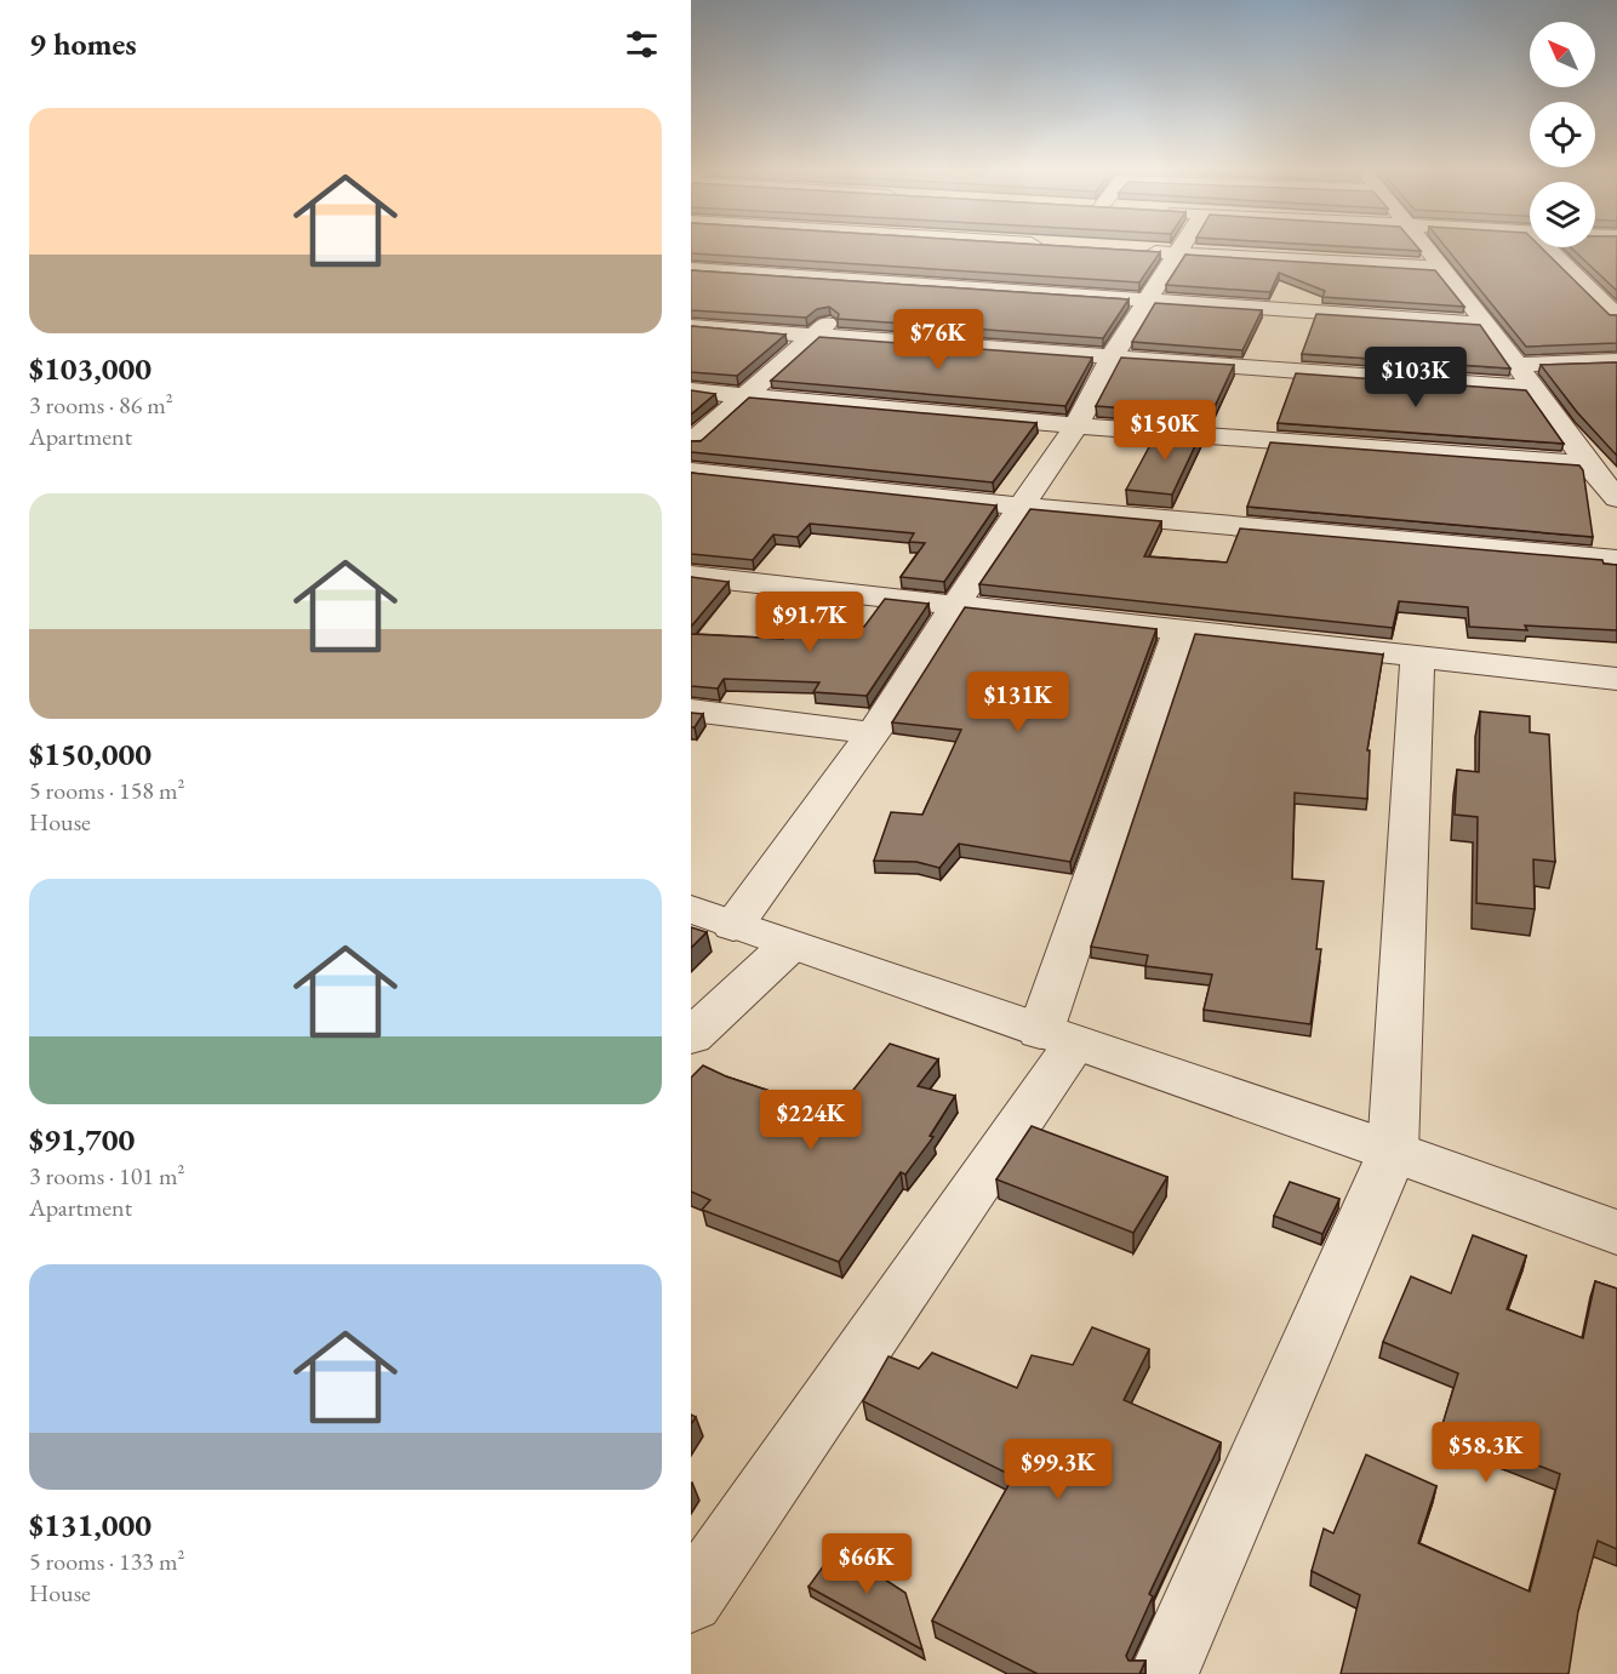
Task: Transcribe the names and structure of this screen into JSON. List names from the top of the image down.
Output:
{
  "north": "top left",
  "page": {
    "heading": "9 homes",
    "list": [
      {
        "name": "$103,000",
        "note": "3 rooms · 86 m² · Apartment"
      },
      {
        "name": "$150,000",
        "note": "5 rooms · 158 m² · House"
      },
      {
        "name": "$91,700",
        "note": "3 rooms · 101 m² · Apartment"
      },
      {
        "name": "$131,000",
        "note": "5 rooms · 133 m² · House"
      }
    ],
    "price": [
      "$76K",
      "$103K",
      "$150K",
      "$91.7K",
      "$131K",
      "$224K",
      "$58.3K",
      "$99.3K",
      "$66K"
    ]
  }
}
